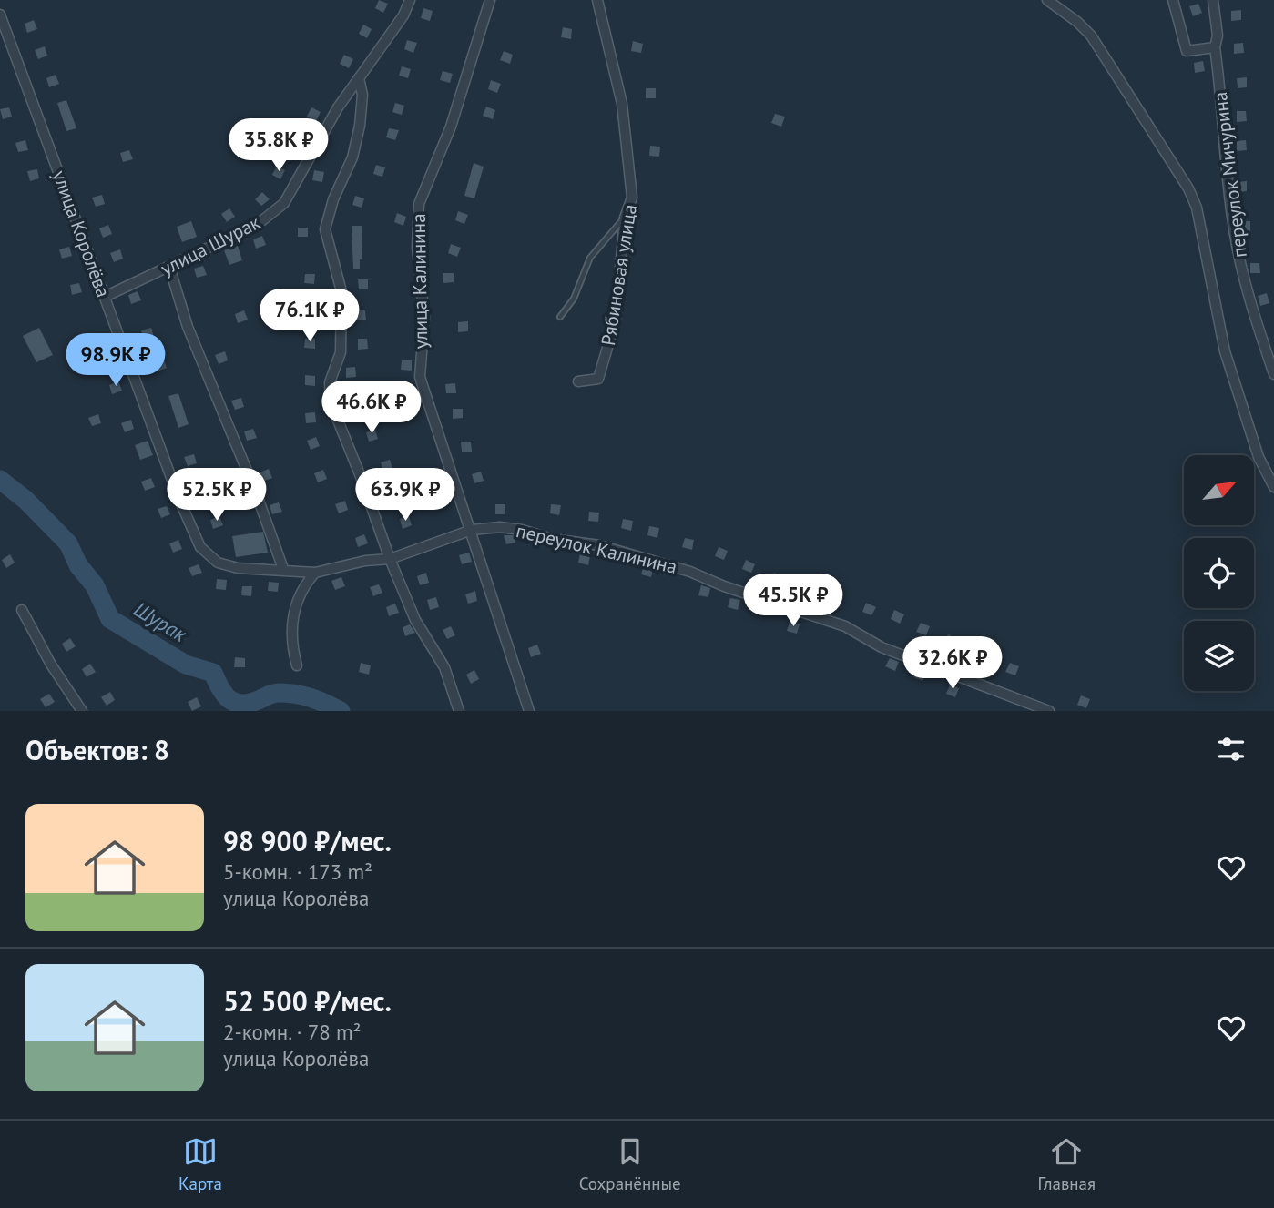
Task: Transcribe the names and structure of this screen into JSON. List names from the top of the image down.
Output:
{
  "streets": {
    "street": [
      "переулок Мичурина",
      "улица Королёва",
      "улица Шурак",
      "Рябиновая улица",
      "улица Калинина",
      "переулок Калинина"
    ]
  },
  "crossings": [
    ["улица Королёва", "улица Шурак"],
    ["улица Калинина", "переулок Калинина"]
  ],
  "water": ["Шурак"],
  "north": "top right",
  "page": {
    "price": [
      "35.8K ₽",
      "76.1K ₽",
      "98.9K ₽",
      "46.6K ₽",
      "52.5K ₽",
      "63.9K ₽",
      "45.5K ₽",
      "32.6K ₽"
    ],
    "heading": "Объектов: 8",
    "list": [
      {
        "name": "98 900 ₽/мес.",
        "note": "5-комн. · 173 m² · улица Королёва"
      },
      {
        "name": "52 500 ₽/мес.",
        "note": "2-комн. · 78 m² · улица Королёва"
      }
    ],
    "tabs": ["Карта", "Сохранённые", "Главная"]
  }
}
